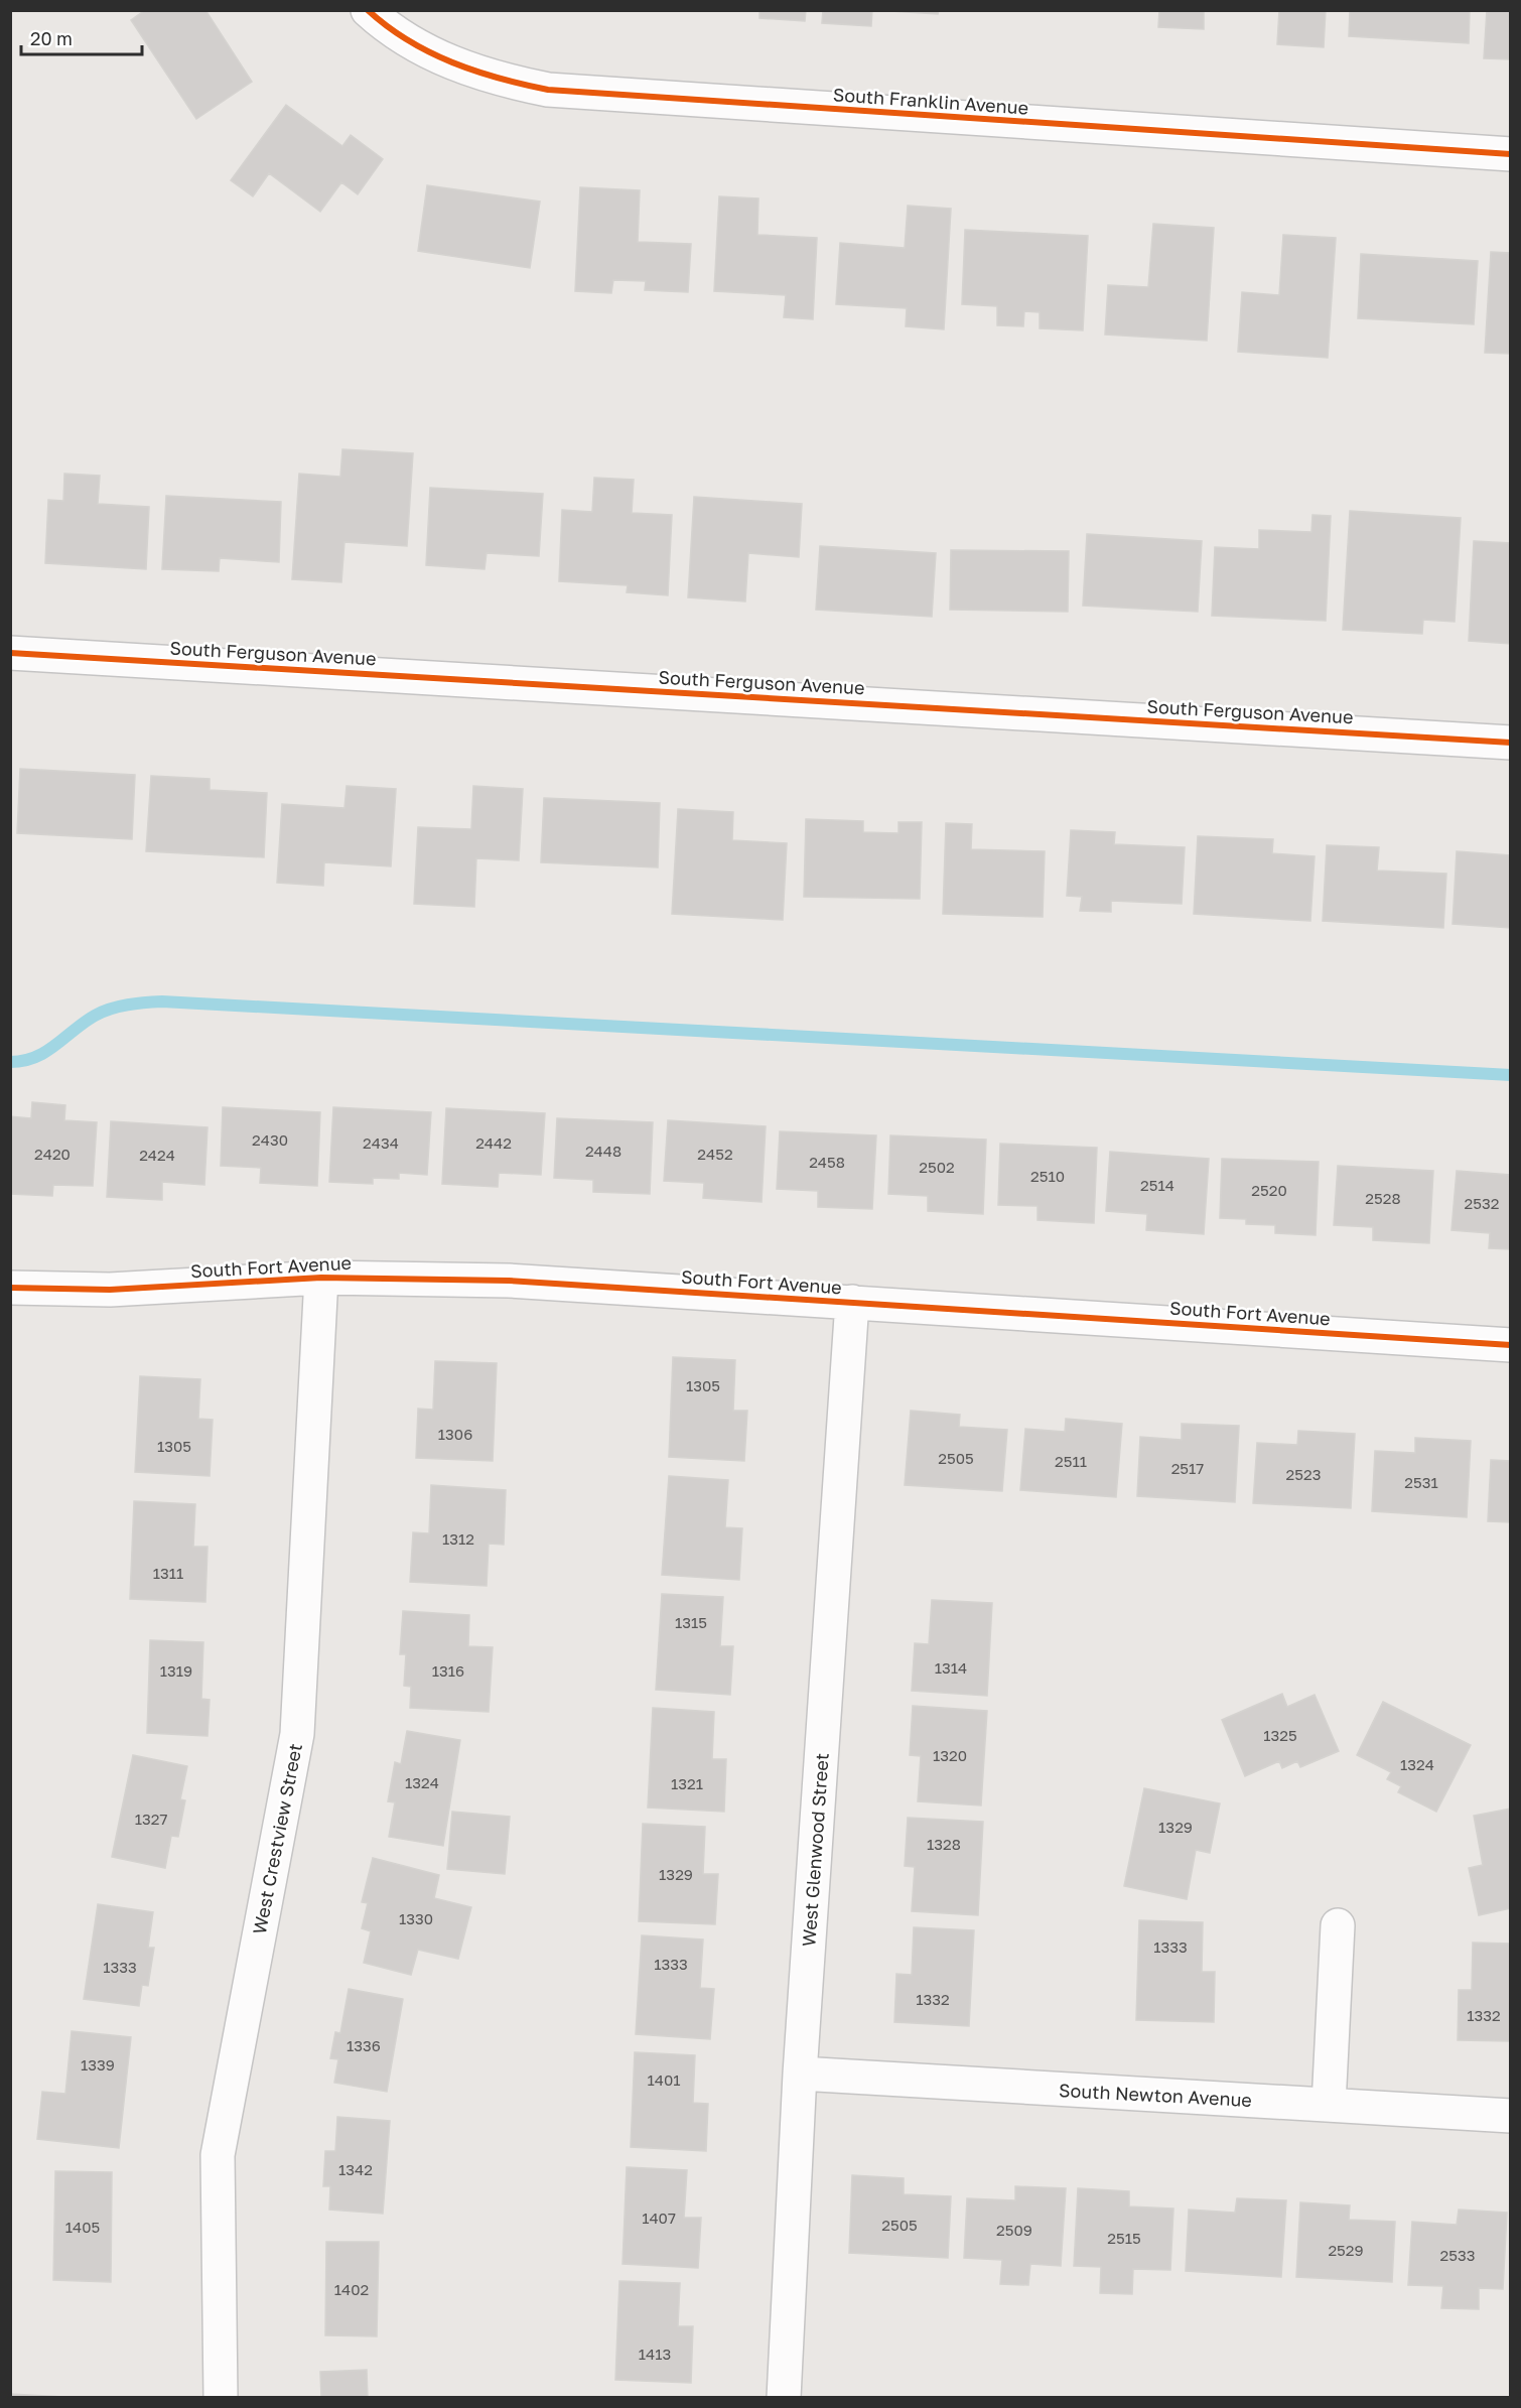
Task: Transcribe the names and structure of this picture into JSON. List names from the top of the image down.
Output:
{
  "streets": {
    "street": [
      "South Franklin Avenue",
      "South Ferguson Avenue",
      "South Fort Avenue",
      "West Crestview Street",
      "West Glenwood Street",
      "South Newton Avenue"
    ]
  },
  "crossings": [
    ["South Fort Avenue", "West Crestview Street"],
    ["South Fort Avenue", "West Glenwood Street"],
    ["West Glenwood Street", "South Newton Avenue"]
  ],
  "house_numbers": [
    "2430",
    "2434",
    "2442",
    "2448",
    "2420",
    "2452",
    "2424",
    "2458",
    "2502",
    "2510",
    "2514",
    "2520",
    "2528",
    "2532",
    "1305",
    "1306",
    "1305",
    "2505",
    "2511",
    "2517",
    "2523",
    "2531",
    "1312",
    "1311",
    "1315",
    "1314",
    "1319",
    "1316",
    "1325",
    "1320",
    "1324",
    "1324",
    "1321",
    "1327",
    "1329",
    "1328",
    "1329",
    "1330",
    "1333",
    "1333",
    "1333",
    "1332",
    "1332",
    "1336",
    "1339",
    "1401",
    "1342",
    "1407",
    "2505",
    "1405",
    "2509",
    "2515",
    "2529",
    "2533",
    "1402",
    "1413"
  ],
  "scale_bar": "20 m"
}
